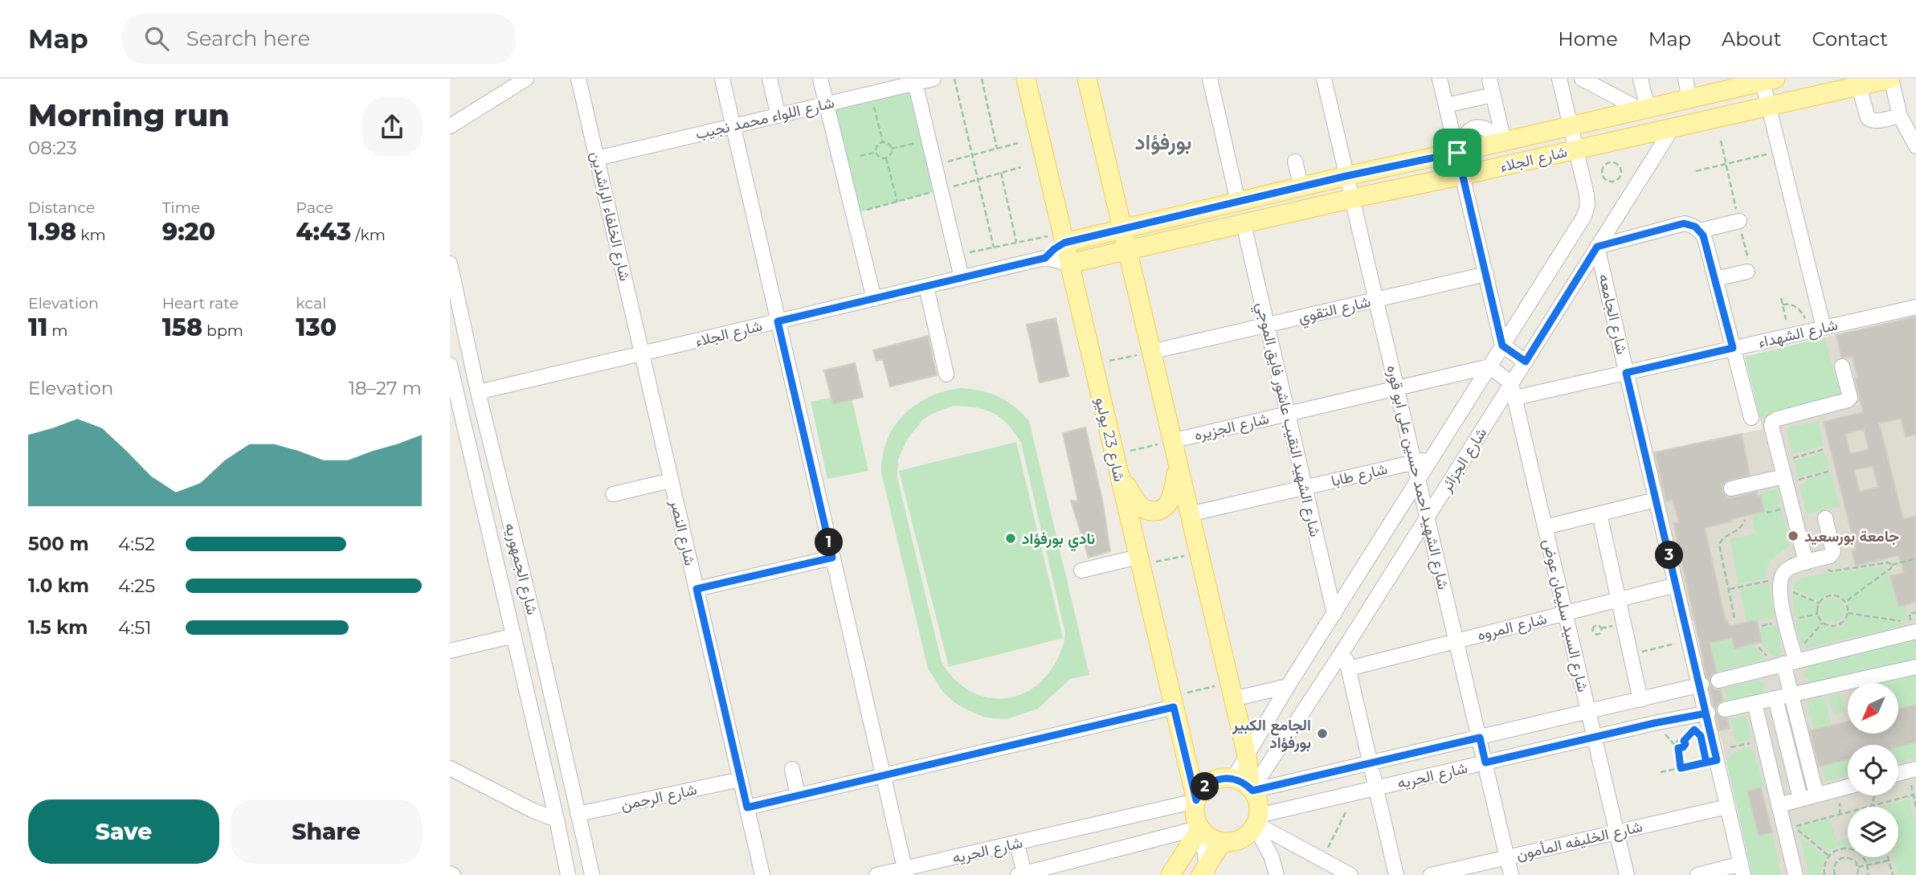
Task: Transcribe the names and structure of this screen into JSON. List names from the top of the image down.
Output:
{
  "streets": {
    "main road": ["شارع الجلاء", "شارع 23 يوليو"],
    "street": [
      "شارع اللواء محمد نجيب",
      "شارع الخلفاء الراشدين",
      "شارع التقوي",
      "شارع الجامعه",
      "شارع الشهداء",
      "شارع الشهيد النقيب عاشور فايق الموجي",
      "شارع الجزيره",
      "شارع الجزائر",
      "شارع طابا",
      "شارع الشهيد احمد حسين على ابو قوره",
      "شارع النصر",
      "شارع الجمهوريه",
      "شارع السيد سليمان عوض",
      "شارع المروه",
      "شارع الحريه",
      "شارع الرحمن",
      "شارع الخليفه المأمون"
    ]
  },
  "crossings": [
    ["شارع اللواء محمد نجيب", "شارع الخلفاء الراشدين"],
    ["شارع الجلاء", "شارع الخلفاء الراشدين"],
    ["شارع الجلاء", "شارع الشهيد النقيب عاشور فايق الموجي"],
    ["شارع الجلاء", "شارع 23 يوليو"],
    ["شارع الجلاء", "شارع الجزائر"],
    ["شارع الجلاء", "شارع الشهيد احمد حسين على ابو قوره"],
    ["شارع الجلاء", "شارع النصر"],
    ["شارع الجلاء", "شارع الجمهوريه"],
    ["شارع الخلفاء الراشدين", "شارع النصر"],
    ["شارع التقوي", "شارع الشهيد النقيب عاشور فايق الموجي"],
    ["شارع التقوي", "شارع الشهيد احمد حسين على ابو قوره"],
    ["شارع الجامعه", "شارع الشهداء"],
    ["شارع الجامعه", "شارع الجزائر"],
    ["شارع الجامعه", "شارع المروه"],
    ["شارع الجامعه", "شارع الحريه"],
    ["شارع الجامعه", "شارع الخليفه المأمون"],
    ["شارع الشهداء", "شارع السيد سليمان عوض"],
    ["شارع الشهيد النقيب عاشور فايق الموجي", "شارع الجزيره"],
    ["شارع الشهيد النقيب عاشور فايق الموجي", "شارع الجزائر"],
    ["شارع الشهيد النقيب عاشور فايق الموجي", "شارع طابا"],
    ["شارع الجزيره", "شارع الجزائر"],
    ["شارع الجزيره", "شارع الشهيد احمد حسين على ابو قوره"],
    ["شارع 23 يوليو", "شارع الجزائر"],
    ["شارع 23 يوليو", "شارع الحريه"],
    ["شارع الجزائر", "شارع طابا"],
    ["شارع الجزائر", "شارع الشهيد احمد حسين على ابو قوره"],
    ["شارع الجزائر", "شارع السيد سليمان عوض"],
    ["شارع الجزائر", "شارع الحريه"],
    ["شارع طابا", "شارع الشهيد احمد حسين على ابو قوره"],
    ["شارع الشهيد احمد حسين على ابو قوره", "شارع المروه"],
    ["شارع الشهيد احمد حسين على ابو قوره", "شارع الحريه"],
    ["شارع الشهيد احمد حسين على ابو قوره", "شارع الخليفه المأمون"],
    ["شارع النصر", "شارع الرحمن"],
    ["شارع الجمهوريه", "شارع الرحمن"],
    ["شارع السيد سليمان عوض", "شارع المروه"],
    ["شارع السيد سليمان عوض", "شارع الحريه"],
    ["شارع السيد سليمان عوض", "شارع الخليفه المأمون"]
  ],
  "districts": ["بورفؤاد"],
  "places": ["جامعة بورسعيد", "نادي بورفؤاد", "الجامع الكبير بورفؤاد"],
  "north": "bottom left",
  "page": {
    "header": "Map",
    "search": "Search here",
    "nav": [
      "Home",
      "Map",
      "About",
      "Contact"
    ],
    "heading": ["Morning run", "08:23"],
    "stats": [
      ["Distance", "1.98 km"],
      ["Time", "9:20"],
      ["Pace", "4:43 /km"],
      ["Elevation", "11 m"],
      ["Heart rate", "158 bpm"],
      ["kcal", "130"]
    ],
    "chart": ["Elevation", "18–27 m"],
    "list": [
      {
        "name": "500 m",
        "note": "4:52"
      },
      {
        "name": "1.0 km",
        "note": "4:25"
      },
      {
        "name": "1.5 km",
        "note": "4:51"
      }
    ],
    "pins": ["1", "3", "2"],
    "buttons": ["Save", "Share"]
  }
}
